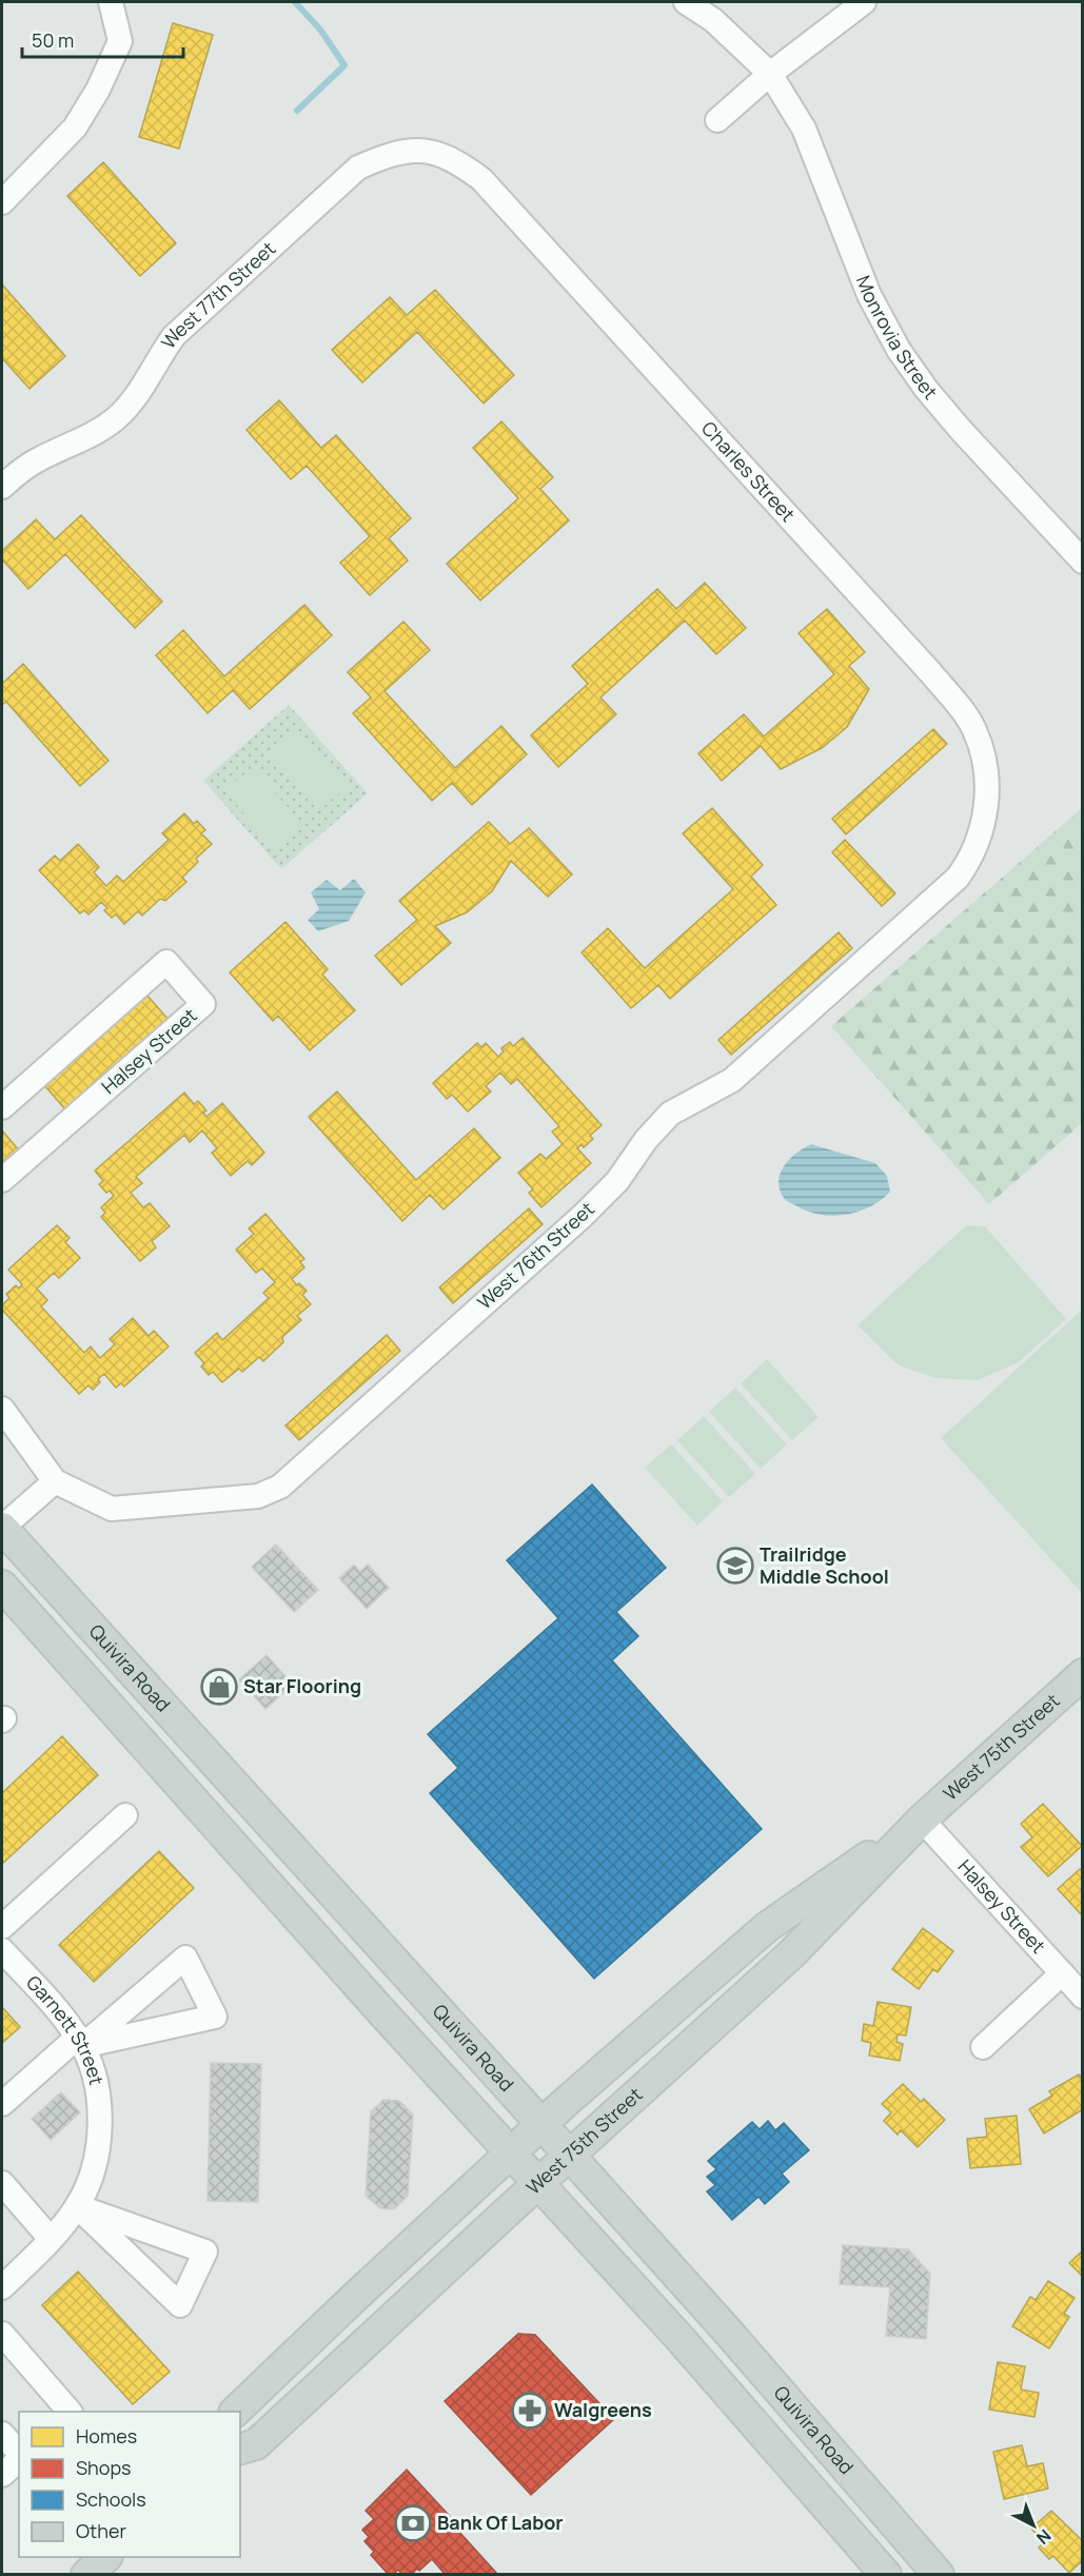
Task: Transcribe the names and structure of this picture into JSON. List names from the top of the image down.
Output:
{
  "streets": {
    "main road": ["Quivira Road", "West 75th Street"],
    "street": [
      "West 77th Street",
      "Monrovia Street",
      "Charles Street",
      "Halsey Street",
      "West 76th Street",
      "Garnett Street"
    ]
  },
  "crossings": [
    ["West 77th Street", "Charles Street"],
    ["Charles Street", "West 76th Street"],
    ["Halsey Street", "West 75th Street"],
    ["Quivira Road", "West 75th Street"]
  ],
  "places": {
    "school or university": ["Trailridge Middle School"],
    "shop": ["Star Flooring"],
    "pharmacy": ["Walgreens"],
    "bank": ["Bank Of Labor"]
  },
  "legend": [
    "Homes",
    "Shops",
    "Schools",
    "Other"
  ],
  "scale_bar": "50 m",
  "north": "bottom right"
}
